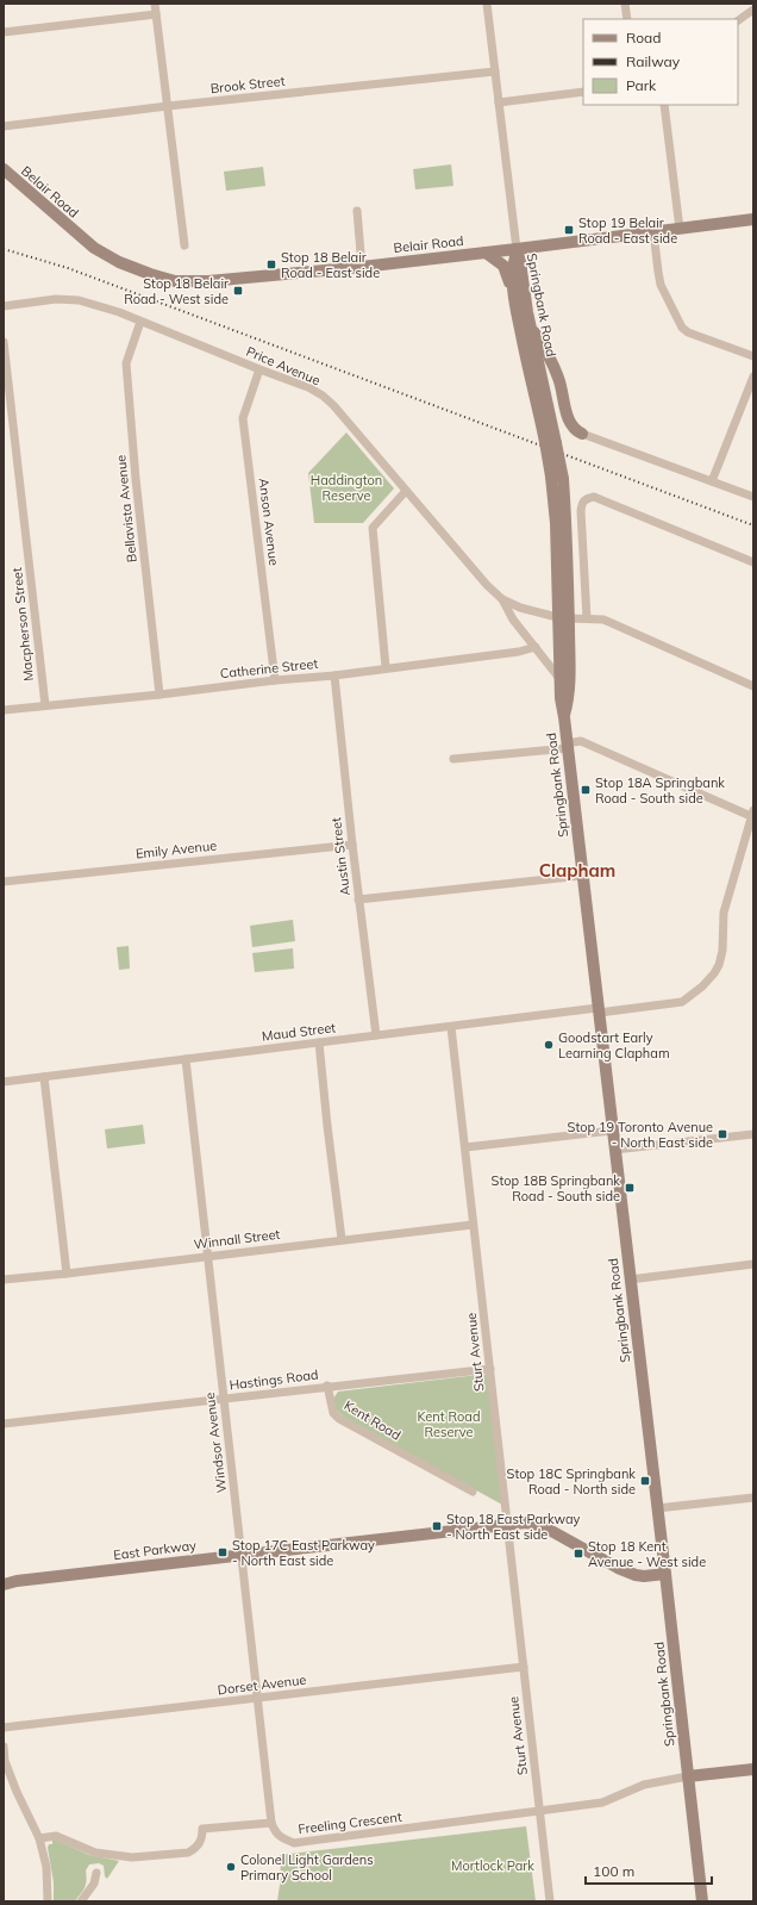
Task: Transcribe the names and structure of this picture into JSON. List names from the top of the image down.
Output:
{
  "streets": {
    "main road": ["Belair Road", "Springbank Road", "East Parkway"],
    "street": [
      "Brook Street",
      "Price Avenue",
      "Bellavista Avenue",
      "Anson Avenue",
      "Macpherson Street",
      "Catherine Street",
      "Emily Avenue",
      "Austin Street",
      "Maud Street",
      "Winnall Street",
      "Sturt Avenue",
      "Hastings Road",
      "Kent Road",
      "Windsor Avenue",
      "Dorset Avenue",
      "Freeling Crescent"
    ]
  },
  "crossings": [
    ["Belair Road", "Springbank Road"],
    ["Springbank Road", "Price Avenue"],
    ["Springbank Road", "Maud Street"],
    ["Springbank Road", "Freeling Crescent"],
    ["Price Avenue", "Bellavista Avenue"],
    ["Price Avenue", "Anson Avenue"],
    ["Price Avenue", "Catherine Street"],
    ["Bellavista Avenue", "Catherine Street"],
    ["Anson Avenue", "Catherine Street"],
    ["Macpherson Street", "Catherine Street"],
    ["Catherine Street", "Austin Street"],
    ["Emily Avenue", "Austin Street"],
    ["Austin Street", "Maud Street"],
    ["Maud Street", "Sturt Avenue"],
    ["Maud Street", "Windsor Avenue"],
    ["Winnall Street", "Sturt Avenue"],
    ["Winnall Street", "Windsor Avenue"],
    ["Sturt Avenue", "Hastings Road"],
    ["Sturt Avenue", "East Parkway"],
    ["Sturt Avenue", "Dorset Avenue"],
    ["Sturt Avenue", "Freeling Crescent"],
    ["Hastings Road", "Kent Road"],
    ["Hastings Road", "Windsor Avenue"],
    ["Windsor Avenue", "East Parkway"],
    ["Windsor Avenue", "Dorset Avenue"],
    ["Windsor Avenue", "Freeling Crescent"]
  ],
  "districts": ["Clapham"],
  "parks": ["Haddington Reserve", "Kent Road Reserve", "Mortlock Park"],
  "places": {
    "transit": [
      "Stop 19 Belair Road - East side",
      "Stop 18 Belair Road - East side",
      "Stop 18 Belair Road - West side",
      "Stop 18A Springbank Road - South side",
      "Stop 19 Toronto Avenue - North East side",
      "Stop 18B Springbank Road - South side",
      "Stop 18C Springbank Road - North side",
      "Stop 18 East Parkway - North East side",
      "Stop 17C East Parkway - North East side",
      "Stop 18 Kent Avenue - West side"
    ],
    "other": ["Goodstart Early Learning Clapham", "Colonel Light Gardens Primary School"]
  },
  "legend": ["Road", "Railway", "Park"],
  "scale_bar": "100 m"
}
